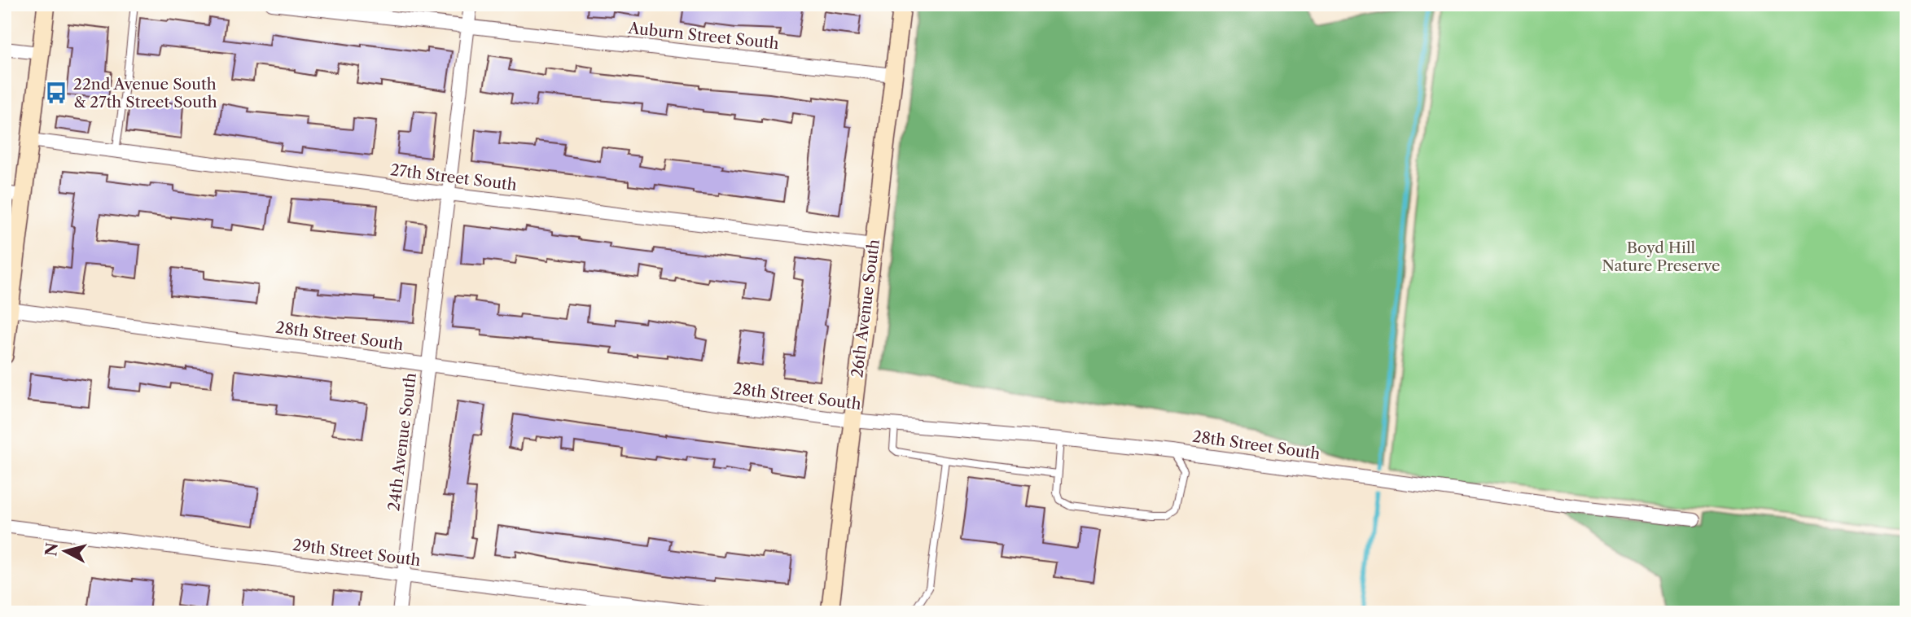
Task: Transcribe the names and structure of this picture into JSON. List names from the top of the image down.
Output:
{
  "streets": {
    "street": [
      "Auburn Street South",
      "27th Street South",
      "26th Avenue South",
      "28th Street South",
      "24th Avenue South",
      "29th Street South"
    ]
  },
  "crossings": [
    ["Auburn Street South", "26th Avenue South"],
    ["Auburn Street South", "24th Avenue South"],
    ["27th Street South", "26th Avenue South"],
    ["27th Street South", "24th Avenue South"],
    ["26th Avenue South", "28th Street South"],
    ["28th Street South", "24th Avenue South"],
    ["24th Avenue South", "29th Street South"]
  ],
  "parks": ["Boyd Hill Nature Preserve"],
  "places": {
    "bus stop": ["22nd Avenue South & 27th Street South"]
  },
  "north": "left"
}
